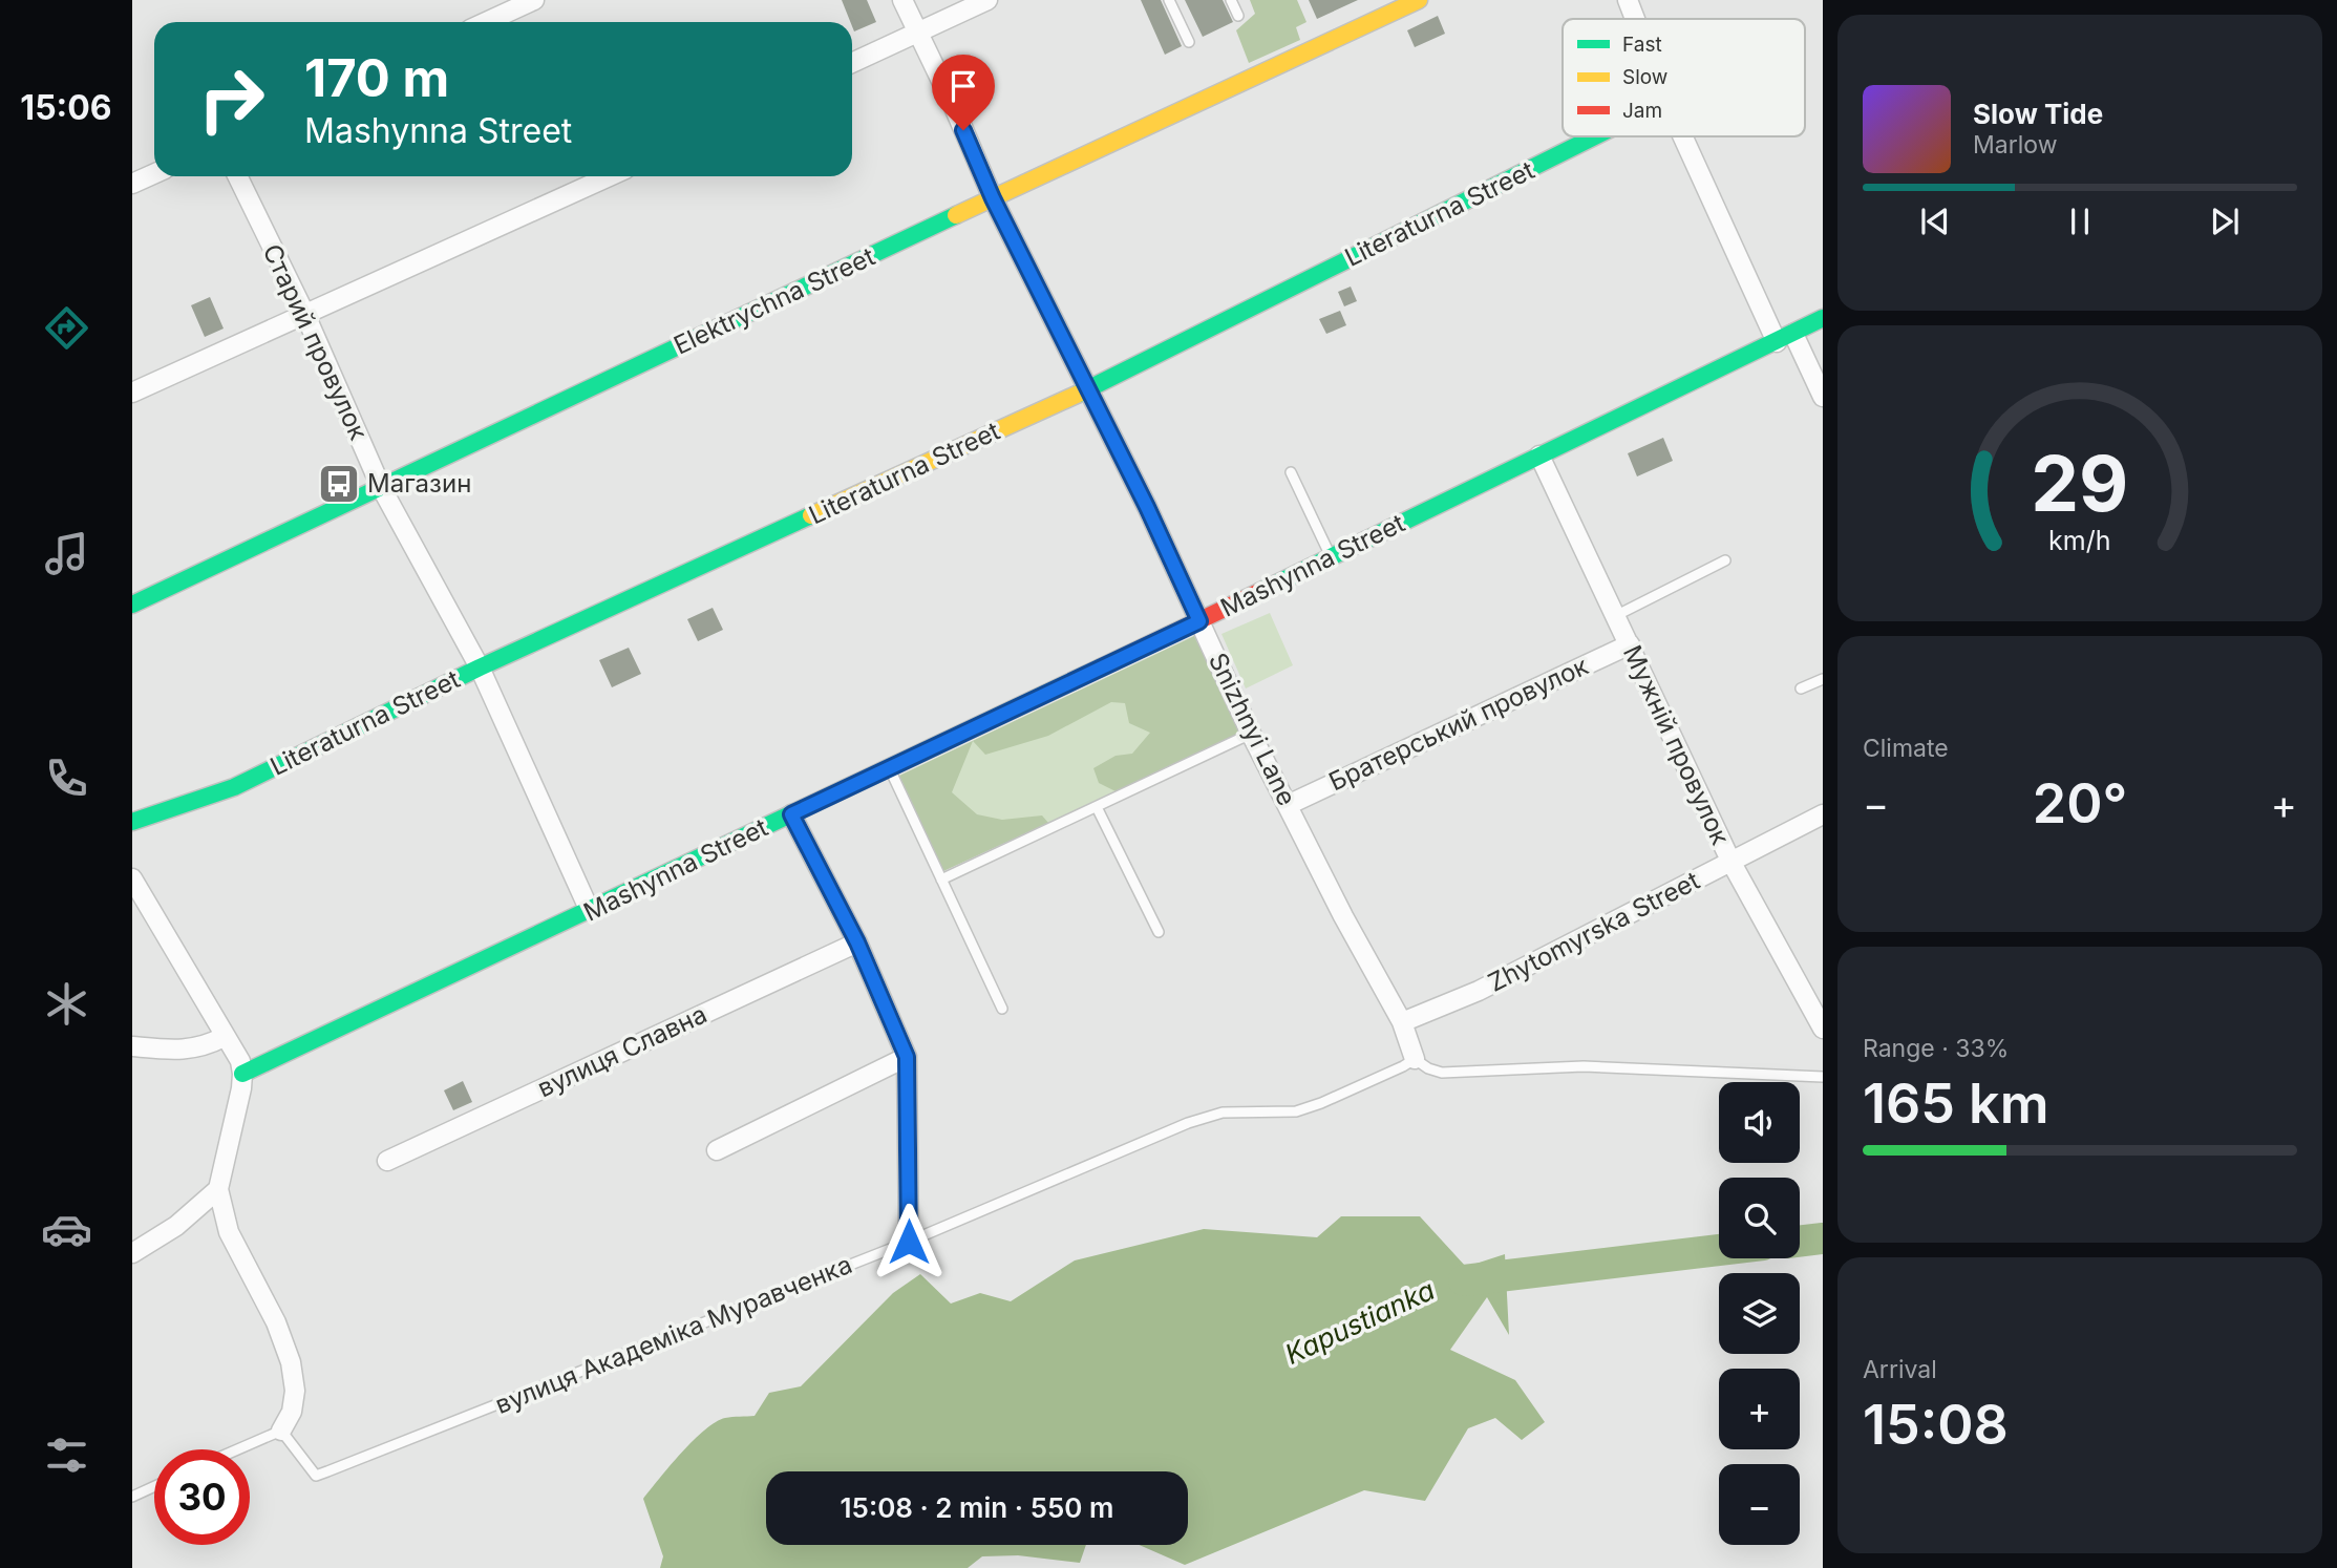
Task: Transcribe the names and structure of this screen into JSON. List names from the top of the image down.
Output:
{
  "streets": {
    "street": [
      "Literaturna Street",
      "Elektrychna Street",
      "Старий провулок",
      "Mashynna Street",
      "Братерський провулок",
      "Snizhnyi Lane",
      "Мужній провулок",
      "Zhytomyrska Street",
      "вулиця Славна"
    ],
    "lane": ["вулиця Академіка Муравченка"]
  },
  "crossings": [
    ["Literaturna Street", "Старий провулок"],
    ["Literaturna Street", "Snizhnyi Lane"],
    ["Elektrychna Street", "Старий провулок"],
    ["Elektrychna Street", "Snizhnyi Lane"],
    ["Старий провулок", "Mashynna Street"],
    ["Mashynna Street", "Snizhnyi Lane"],
    ["Mashynna Street", "Мужній провулок"],
    ["Братерський провулок", "Snizhnyi Lane"],
    ["Братерський провулок", "Мужній провулок"],
    ["Snizhnyi Lane", "Zhytomyrska Street"],
    ["Snizhnyi Lane", "вулиця Академіка Муравченка"],
    ["Мужній провулок", "Zhytomyrska Street"]
  ],
  "water": ["Kapustianka"],
  "places": {
    "bus stop": ["Магазин"]
  },
  "legend": ["Fast", "Slow", "Jam"],
  "page": {
    "tabs": "15:06",
    "turn": ["170 m", "Mashynna Street"],
    "song": ["Slow Tide", "Marlow"],
    "tile": [
      "Climate",
      ["Range · 33%", "165 km"],
      ["Arrival", "15:08"]
    ],
    "heat": ["−", "20°", "+"],
    "map_buttons": ["+", "−"],
    "limit": "30",
    "trip": "15:08 · 2 min · 550 m",
    "gauge": ["29", "km/h"]
  }
}
